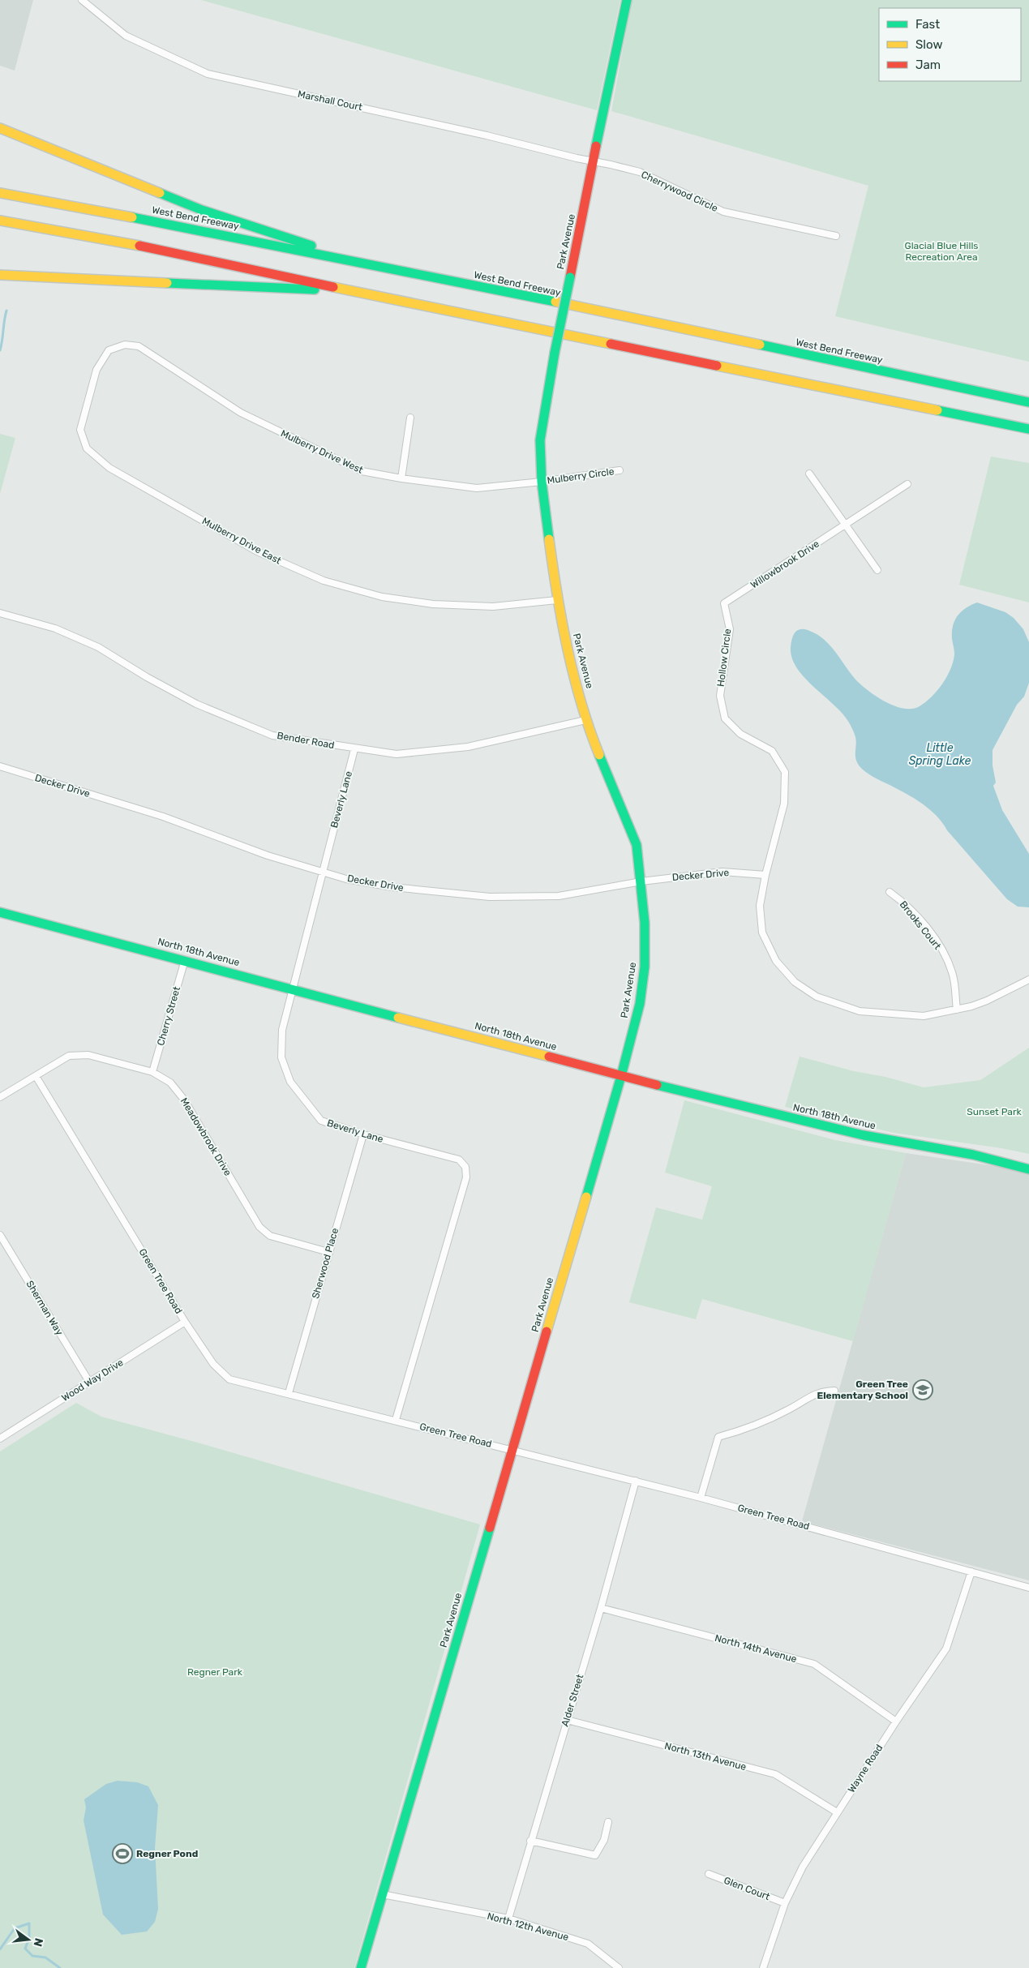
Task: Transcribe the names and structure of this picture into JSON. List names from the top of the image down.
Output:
{
  "streets": {
    "main road": ["West Bend Freeway", "Park Avenue", "North 18th Avenue"],
    "street": [
      "Marshall Court",
      "Cherrywood Circle",
      "Mulberry Drive West",
      "Mulberry Circle",
      "Mulberry Drive East",
      "Willowbrook Drive",
      "Hollow Circle",
      "Bender Road",
      "Decker Drive",
      "Beverly Lane",
      "Brooks Court",
      "Cherry Street",
      "Meadowbrook Drive",
      "Sherwood Place",
      "Green Tree Road",
      "Sherman Way",
      "Wood Way Drive",
      "North 14th Avenue",
      "Alder Street",
      "North 13th Avenue",
      "Wayne Road",
      "Glen Court",
      "North 12th Avenue"
    ]
  },
  "crossings": [
    ["Marshall Court", "Cherrywood Circle"],
    ["Marshall Court", "Park Avenue"],
    ["Cherrywood Circle", "Park Avenue"],
    ["Park Avenue", "Mulberry Drive West"],
    ["Park Avenue", "Mulberry Circle"],
    ["Park Avenue", "Mulberry Drive East"],
    ["Park Avenue", "Bender Road"],
    ["Park Avenue", "Decker Drive"],
    ["Park Avenue", "North 18th Avenue"],
    ["Park Avenue", "Green Tree Road"],
    ["Park Avenue", "North 12th Avenue"],
    ["Mulberry Drive West", "Mulberry Circle"],
    ["Mulberry Drive West", "Mulberry Drive East"],
    ["Willowbrook Drive", "Hollow Circle"],
    ["Hollow Circle", "Decker Drive"],
    ["Hollow Circle", "Brooks Court"],
    ["Bender Road", "Beverly Lane"],
    ["Decker Drive", "Beverly Lane"],
    ["Beverly Lane", "North 18th Avenue"],
    ["Beverly Lane", "Sherwood Place"],
    ["Beverly Lane", "Green Tree Road"],
    ["North 18th Avenue", "Cherry Street"],
    ["Cherry Street", "Meadowbrook Drive"],
    ["Meadowbrook Drive", "Sherwood Place"],
    ["Meadowbrook Drive", "Green Tree Road"],
    ["Sherwood Place", "Green Tree Road"],
    ["Green Tree Road", "Wood Way Drive"],
    ["Green Tree Road", "Alder Street"],
    ["Green Tree Road", "Wayne Road"],
    ["Sherman Way", "Wood Way Drive"],
    ["North 14th Avenue", "Alder Street"],
    ["North 14th Avenue", "Wayne Road"],
    ["Alder Street", "North 13th Avenue"],
    ["Alder Street", "North 12th Avenue"],
    ["North 13th Avenue", "Wayne Road"],
    ["Wayne Road", "Glen Court"]
  ],
  "water": ["Little Spring Lake"],
  "parks": ["Glacial Blue Hills Recreation Area", "Sunset Park", "Regner Park"],
  "places": {
    "school or university": ["Green Tree Elementary School"],
    "sports": ["Regner Pond"]
  },
  "legend": ["Fast", "Slow", "Jam"],
  "north": "right"
}
